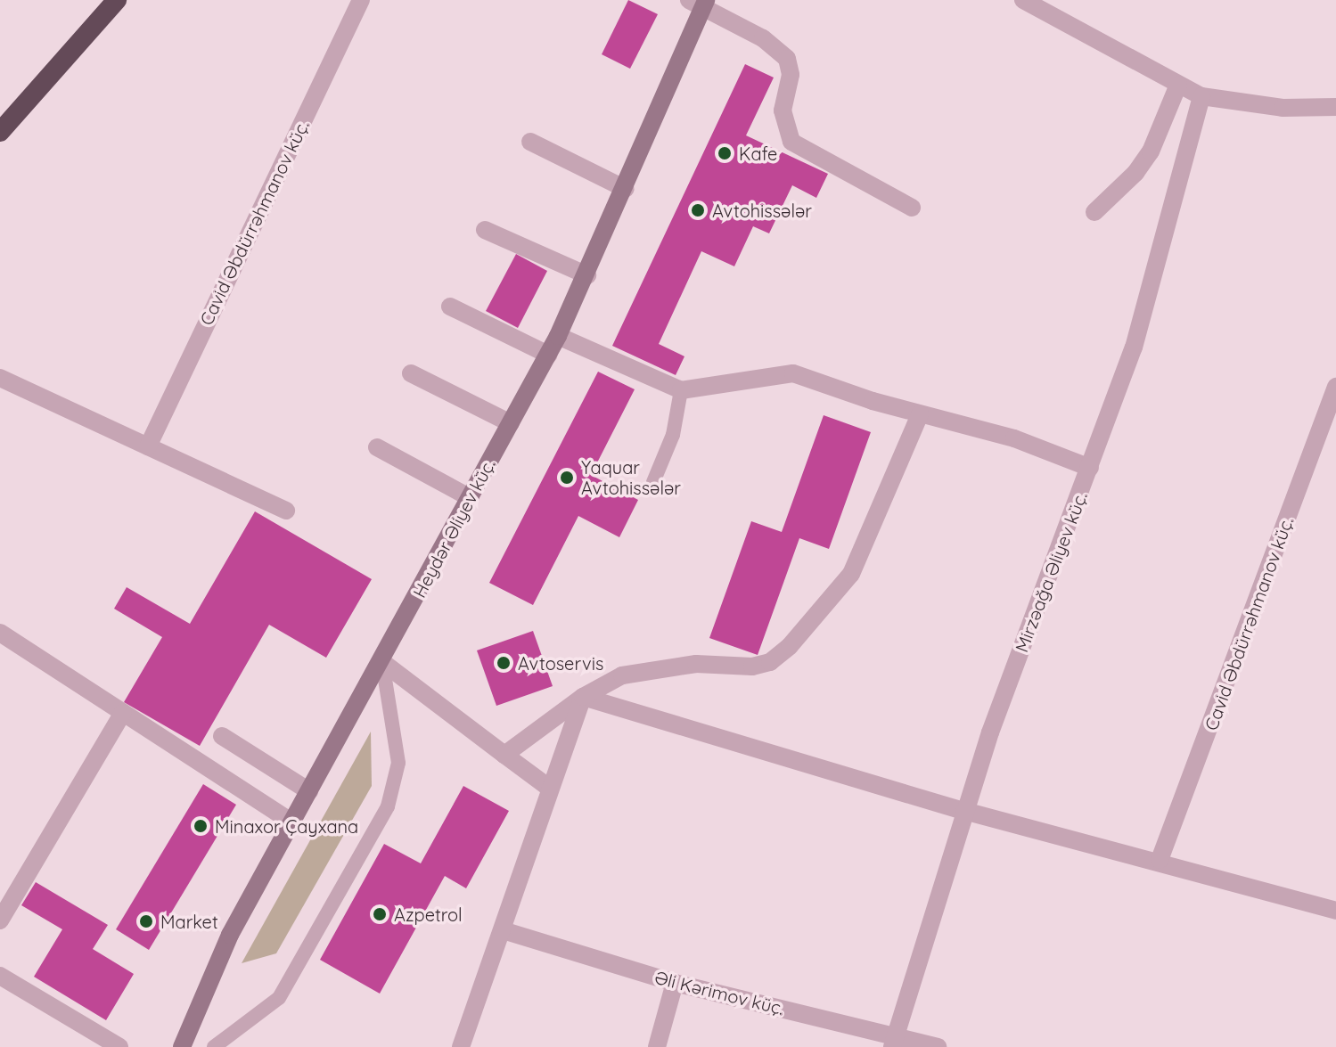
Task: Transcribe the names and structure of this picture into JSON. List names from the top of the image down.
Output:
{
  "streets": {
    "main road": ["Heydər Əliyev küç."],
    "street": ["Cavid Əbdürrəhmanov küç.", "Mirzəağa Əliyev küç.", "Əli Kərimov küç."]
  },
  "crossings": [
    ["Mirzəağa Əliyev küç.", "Əli Kərimov küç."]
  ],
  "places": [
    "Kafe",
    "Avtohissələr",
    "Yaquar Avtohissələr",
    "Avtoservis",
    "Minaxor Çayxana",
    "Azpetrol",
    "Market"
  ]
}
